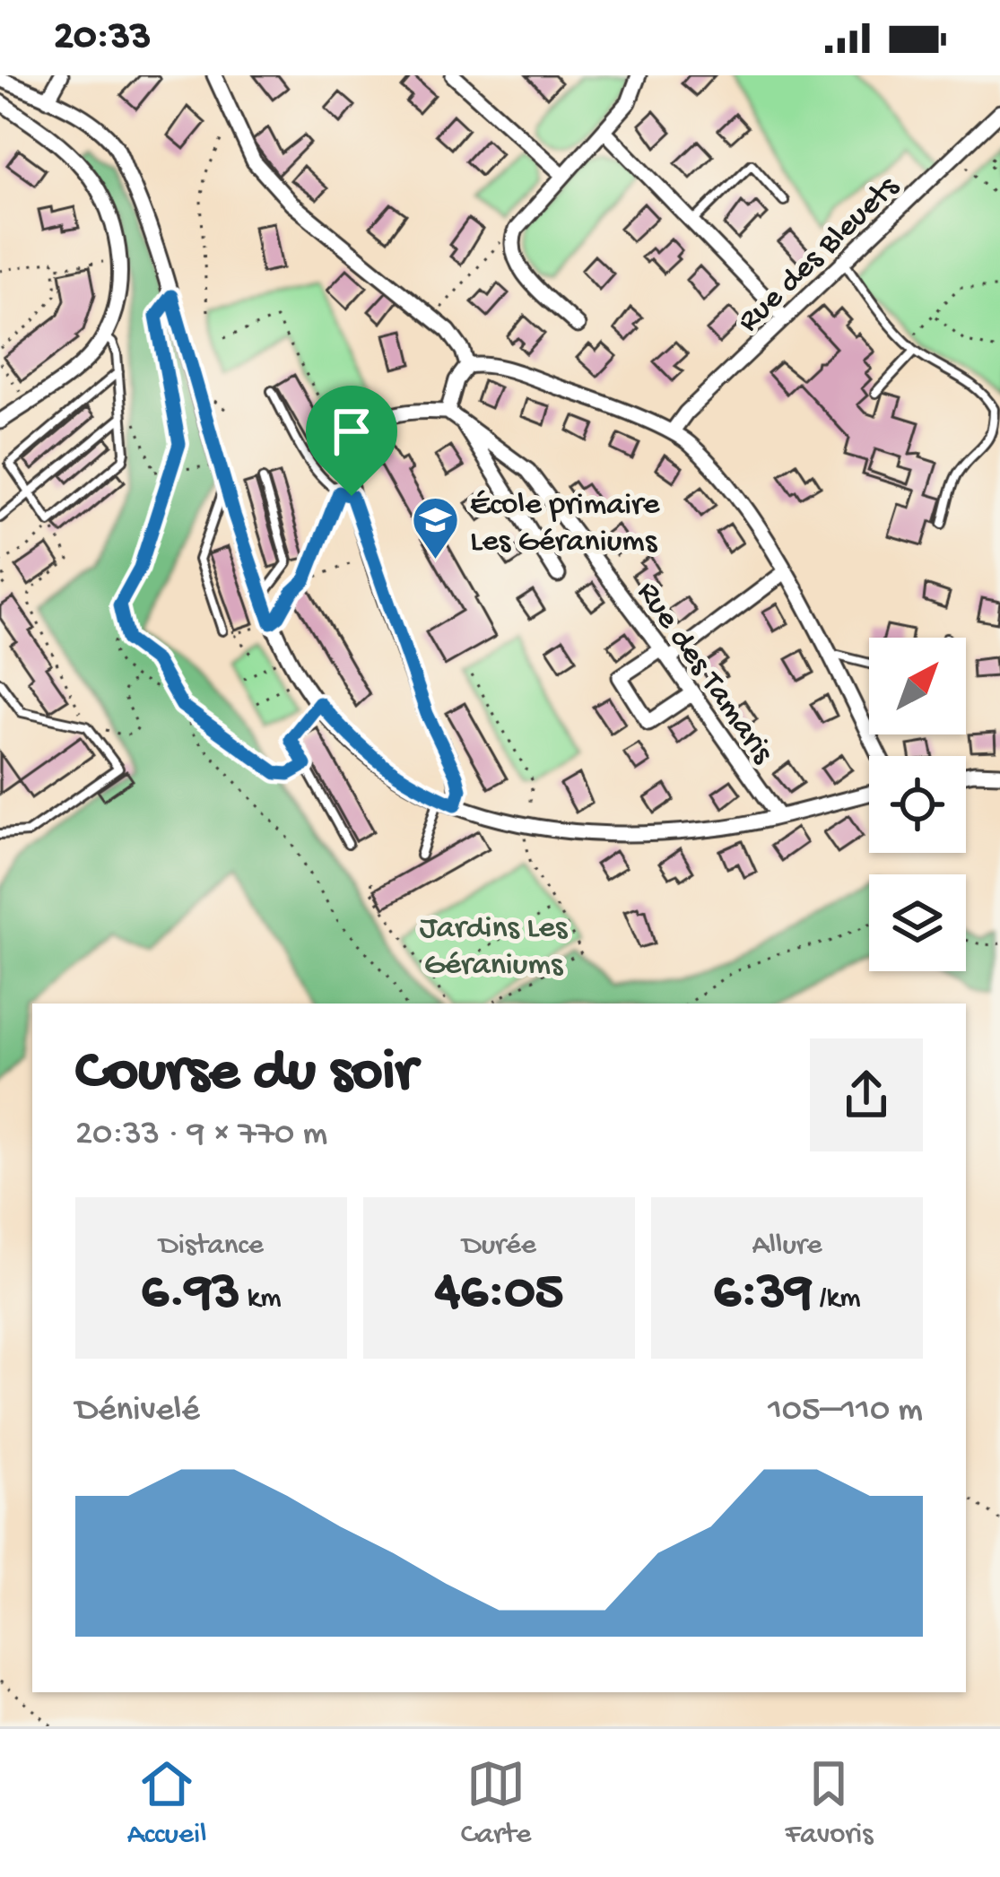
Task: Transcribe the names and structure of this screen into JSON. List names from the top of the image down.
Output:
{
  "streets": {
    "street": ["Rue des Bleuets", "Rue des Tamaris"]
  },
  "parks": ["Jardins Les Géraniums"],
  "places": {
    "school or university": ["École primaire Les Géraniums"]
  },
  "north": "top right",
  "page": {
    "status": "20:33",
    "heading": ["Course du soir", "20:33 · 9 × 770 m"],
    "stats": [
      ["Distance", "6.93 km"],
      ["Durée", "46:05"],
      ["Allure", "6:39 /km"]
    ],
    "chart": ["Dénivelé", "105–110 m"],
    "tabs": ["Accueil", "Carte", "Favoris"]
  }
}
